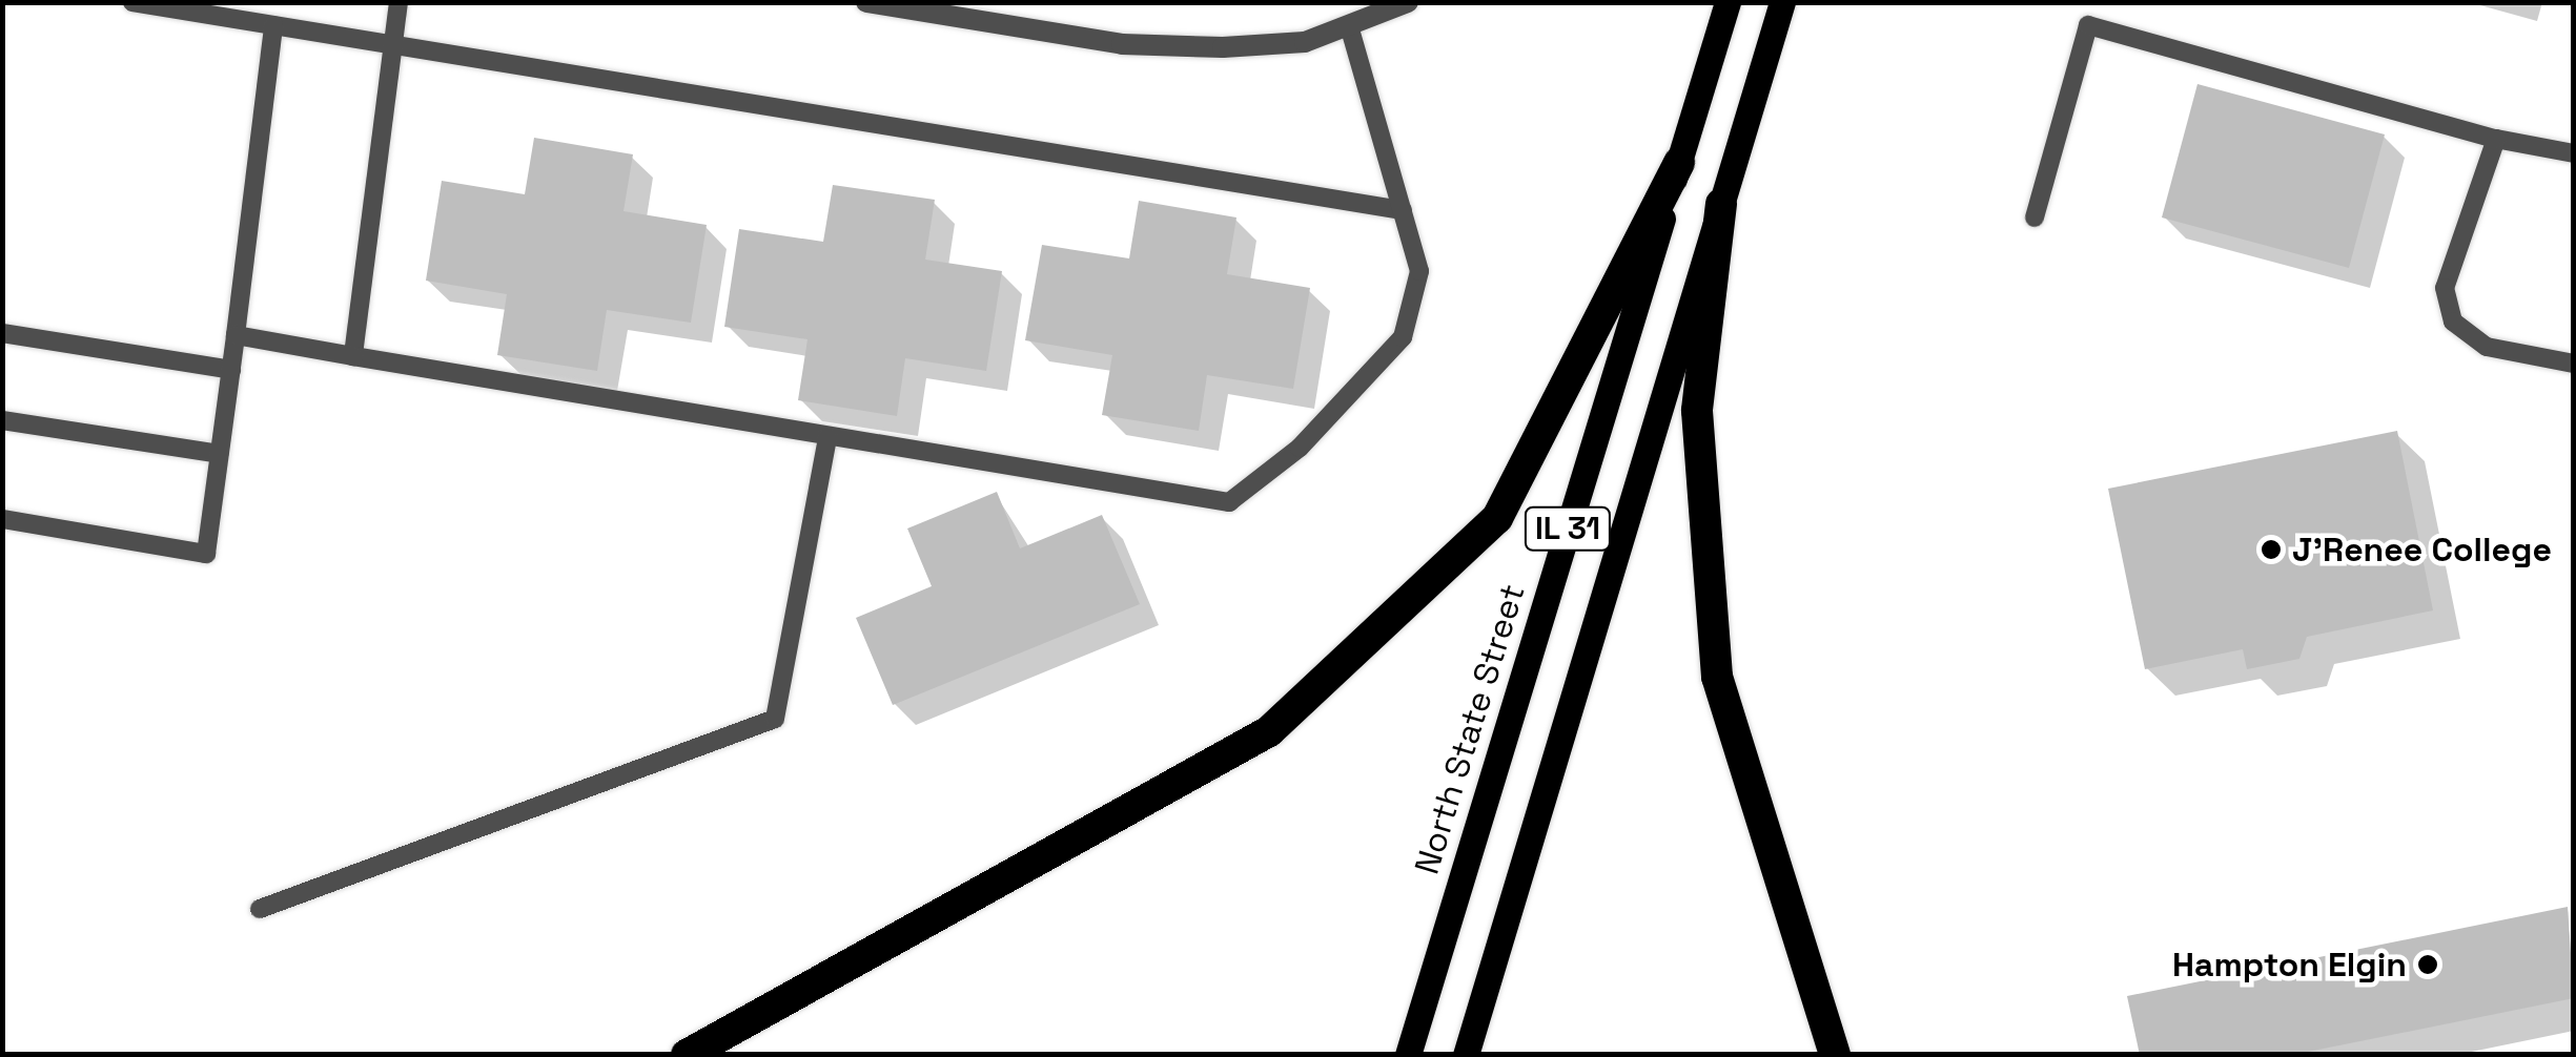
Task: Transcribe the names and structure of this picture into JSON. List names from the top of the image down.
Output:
{
  "streets": {
    "main road": ["IL 31", "North State Street"]
  },
  "places": ["J'Renee College", "Hampton Elgin"]
}
